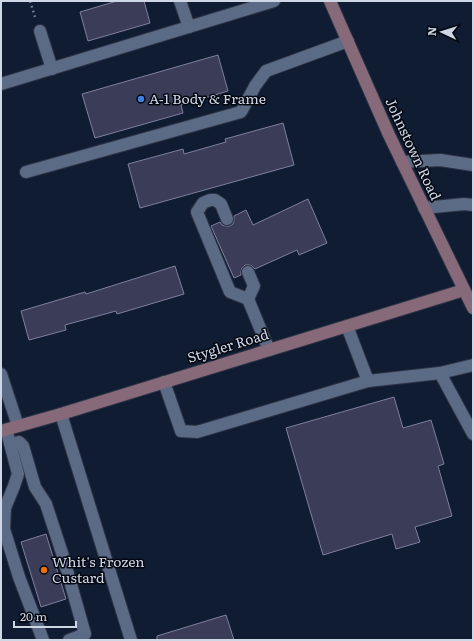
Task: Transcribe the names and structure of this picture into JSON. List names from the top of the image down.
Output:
{
  "streets": {
    "main road": ["Johnstown Road", "Stygler Road"]
  },
  "crossings": [
    ["Johnstown Road", "Stygler Road"]
  ],
  "places": ["A-1 Body & Frame", "Whit's Frozen Custard"],
  "scale_bar": "20 m",
  "north": "left"
}
